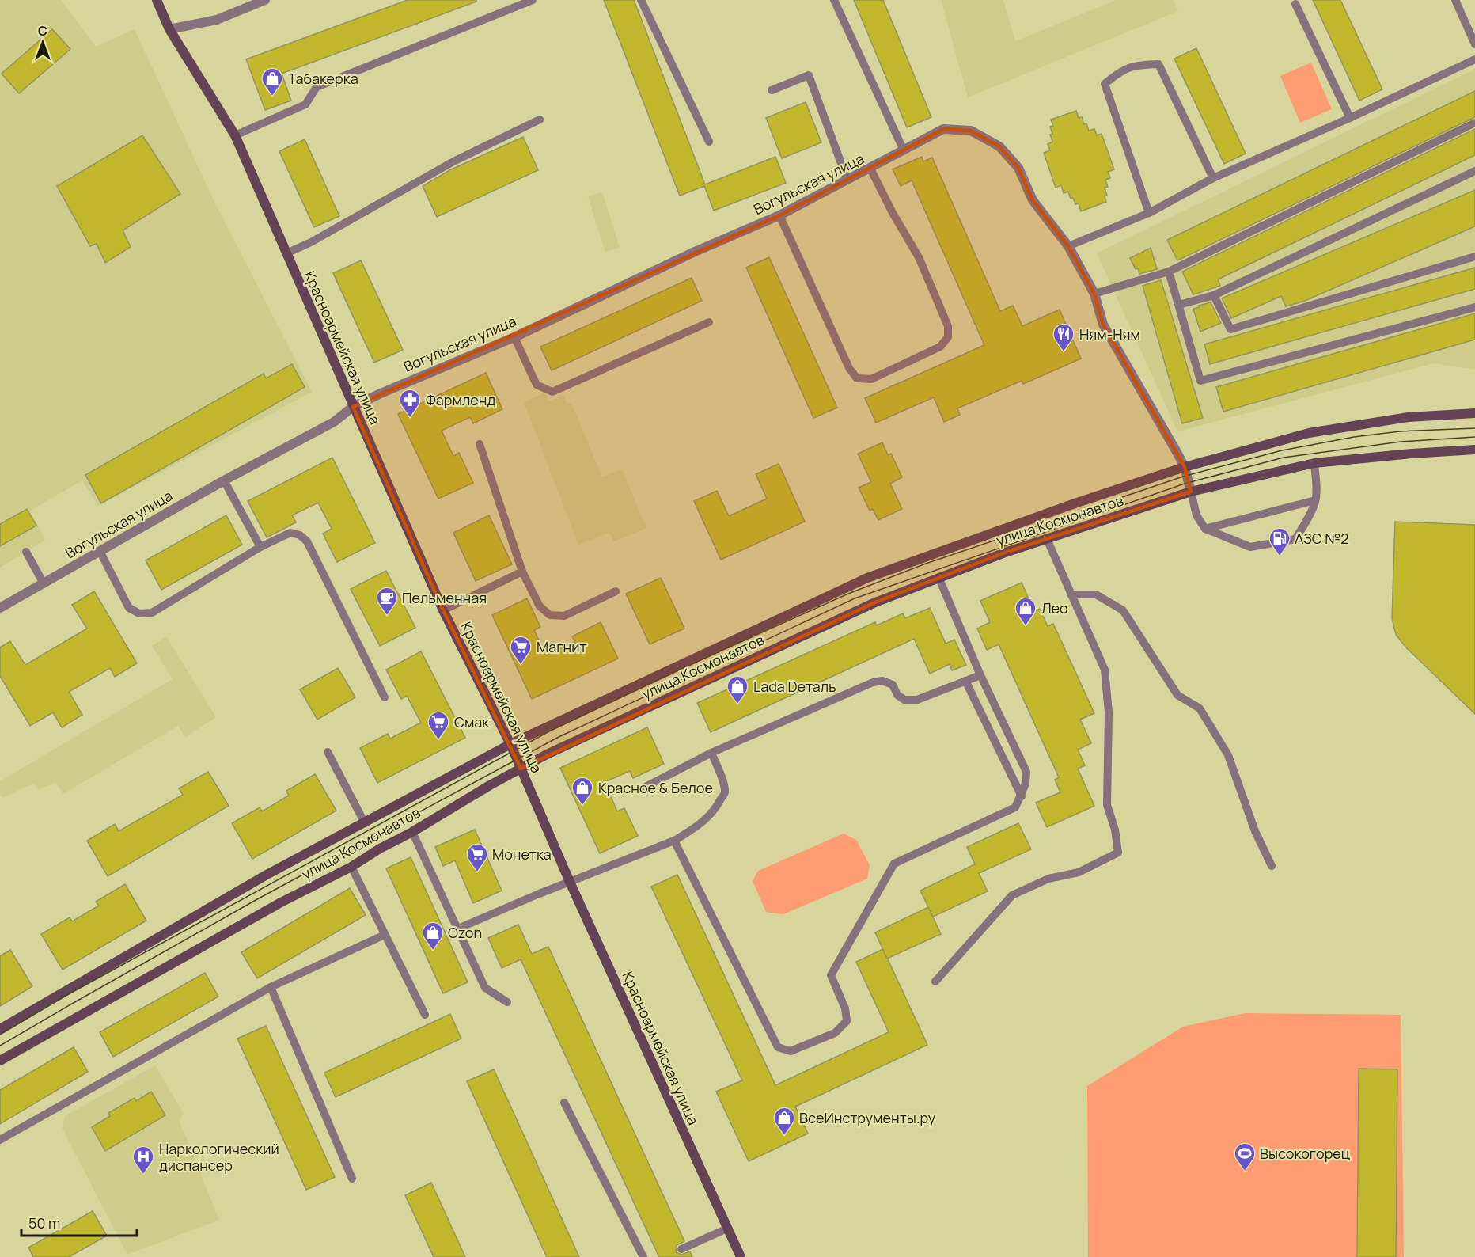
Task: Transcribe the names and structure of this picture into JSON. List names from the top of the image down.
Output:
{
  "streets": {
    "main road": ["Красноармейская улица", "улица Космонавтов"],
    "street": ["Вогульская улица"]
  },
  "crossings": [
    ["Вогульская улица", "Красноармейская улица"],
    ["Красноармейская улица", "улица Космонавтов"]
  ],
  "places": {
    "shop": [
      "Табакерка",
      "Лео",
      "Lada Dеталь",
      "Красное & Белое",
      "Ozon",
      "ВсеИнструменты.ру"
    ],
    "restaurant": ["Ням-Ням"],
    "pharmacy": ["Фармленд"],
    "fuel station": ["АЗС №2"],
    "cafe": ["Пельменная"],
    "supermarket": ["Магнит", "Смак", "Монетка"],
    "sports": ["Высокогорец"],
    "hospital": ["Наркологический диспансер"]
  },
  "scale_bar": "50 m",
  "north": "top"
}
